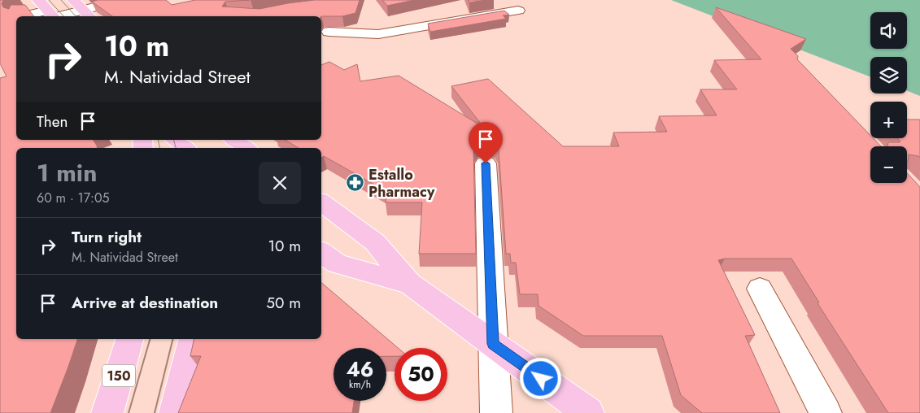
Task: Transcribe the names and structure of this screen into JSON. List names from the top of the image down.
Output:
{
  "streets": {
    "main road": ["150"]
  },
  "places": {
    "pharmacy": ["Estallo Pharmacy"]
  },
  "page": {
    "map_buttons": ["+", "−"],
    "turn": ["10 m", "M. Natividad Street"],
    "then": "Then",
    "heading": ["1 min", "60 m · 17:05"],
    "list": [
      {
        "name": "Turn right",
        "note": "M. Natividad Street",
        "value": "10 m"
      },
      {
        "name": "Arrive at destination",
        "value": "50 m"
      }
    ],
    "speed": "46 km/h",
    "limit": "50"
  }
}
